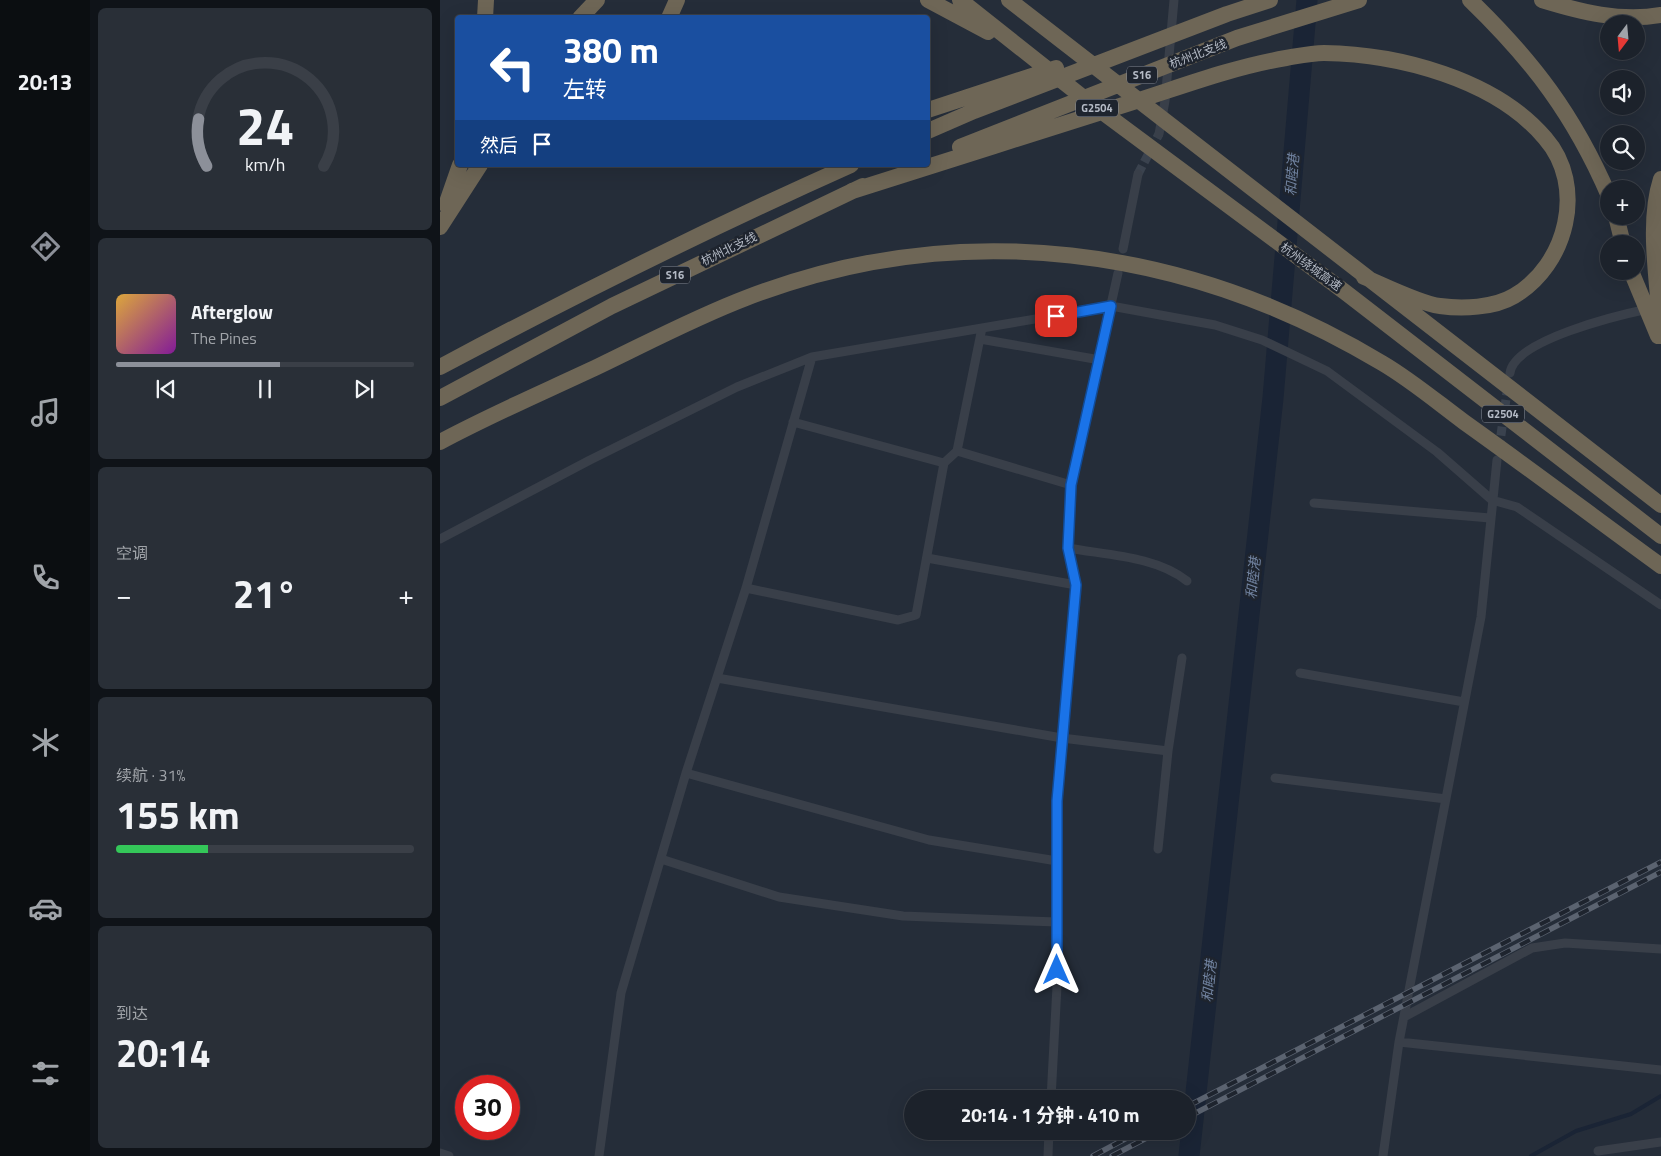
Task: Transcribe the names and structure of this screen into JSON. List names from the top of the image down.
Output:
{
  "streets": {
    "highway": [
      "杭州北支线",
      "S16",
      "G2504",
      "杭州绕城高速"
    ]
  },
  "water": ["和睦港"],
  "north": "bottom",
  "page": {
    "tabs": "20:13",
    "map_buttons": ["+", "−"],
    "turn": ["380 m", "左转"],
    "then": "然后",
    "song": ["Afterglow", "The Pines"],
    "tile": [
      "空调",
      ["续航 · 31%", "155 km"],
      ["到达", "20:14"]
    ],
    "heat": ["−", "21°", "+"],
    "limit": "30",
    "trip": "20:14 · 1 分钟 · 410 m",
    "gauge": ["24", "km/h"]
  }
}
